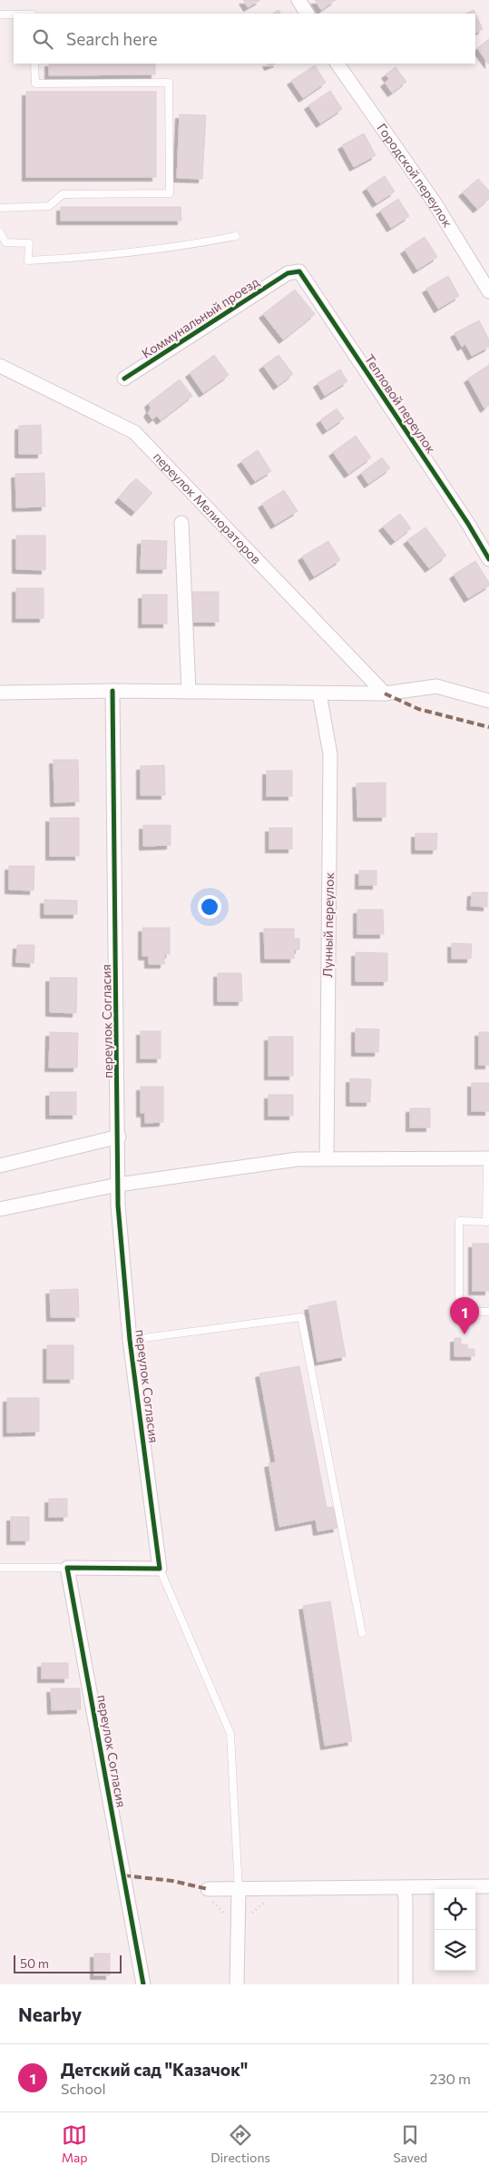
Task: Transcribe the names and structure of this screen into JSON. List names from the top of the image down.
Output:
{
  "streets": {
    "street": [
      "Городской переулок",
      "Коммунальный проезд",
      "Тепловой переулок",
      "переулок Мелиораторов",
      "Лунный переулок",
      "переулок Согласия"
    ]
  },
  "crossings": [
    ["Коммунальный проезд", "Тепловой переулок"]
  ],
  "scale_bar": "50 m",
  "page": {
    "search": "Search here",
    "pins": "1",
    "scale": "50 m",
    "heading": "Nearby",
    "list": [
      {
        "mark": "1",
        "name": "Детский сад \"Казачок\"",
        "note": "School",
        "value": "230 m"
      }
    ],
    "nav": ["Map", "Directions", "Saved"]
  }
}
